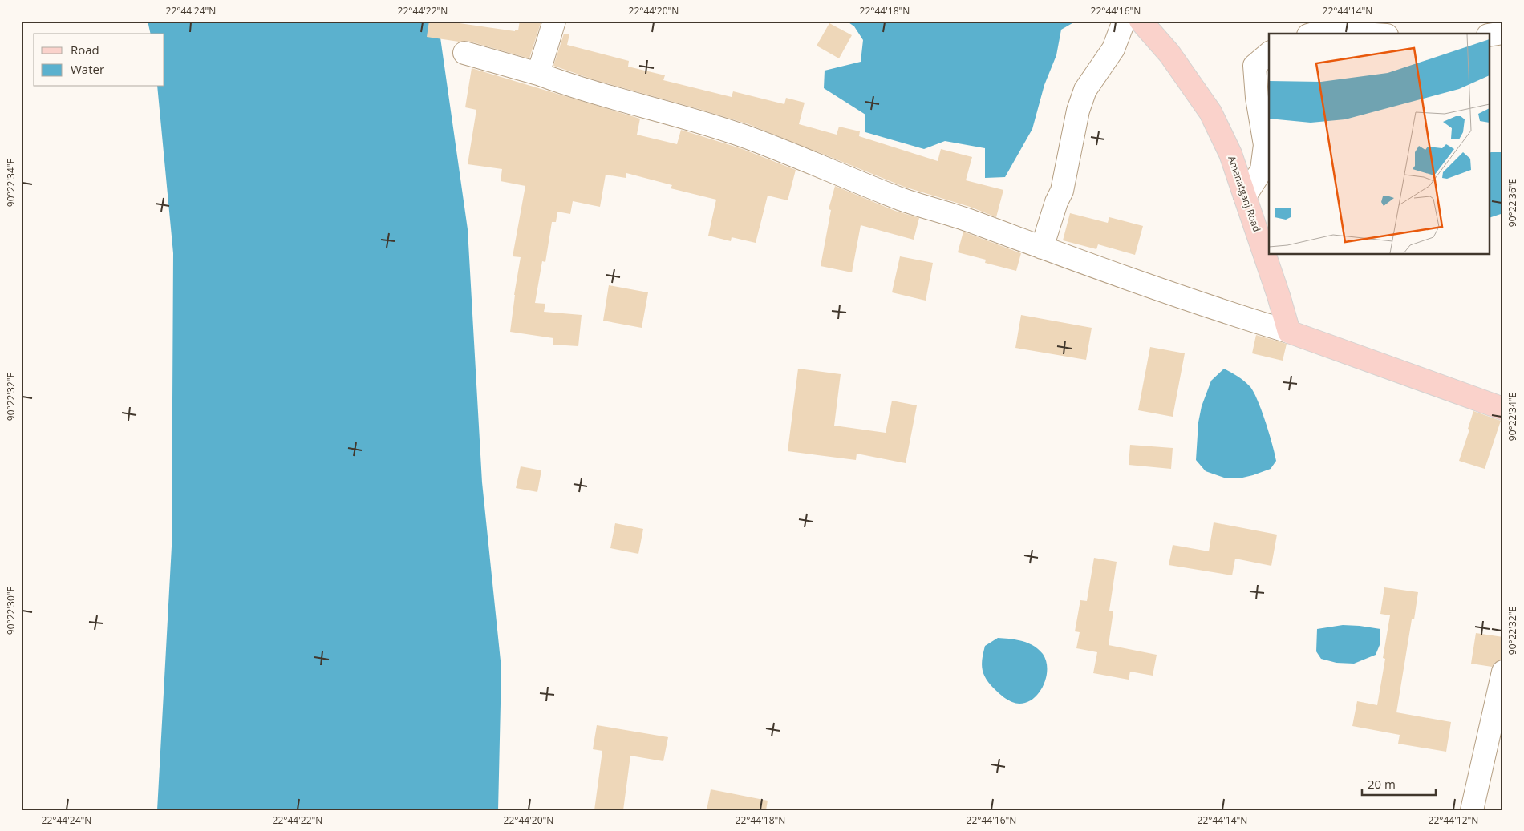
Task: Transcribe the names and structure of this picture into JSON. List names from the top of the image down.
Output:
{
  "streets": {
    "main road": ["Amanatganj Road"]
  },
  "legend": ["Road", "Water"],
  "scale_bar": "20 m",
  "coordinates": [
    "22°44'24\"N",
    "22°44'22\"N",
    "22°44'20\"N",
    "22°44'18\"N",
    "22°44'16\"N",
    "22°44'14\"N",
    "90°22'34\"E",
    "90°22'36\"E",
    "90°22'32\"E",
    "90°22'30\"E",
    "22°44'12\"N"
  ]
}
